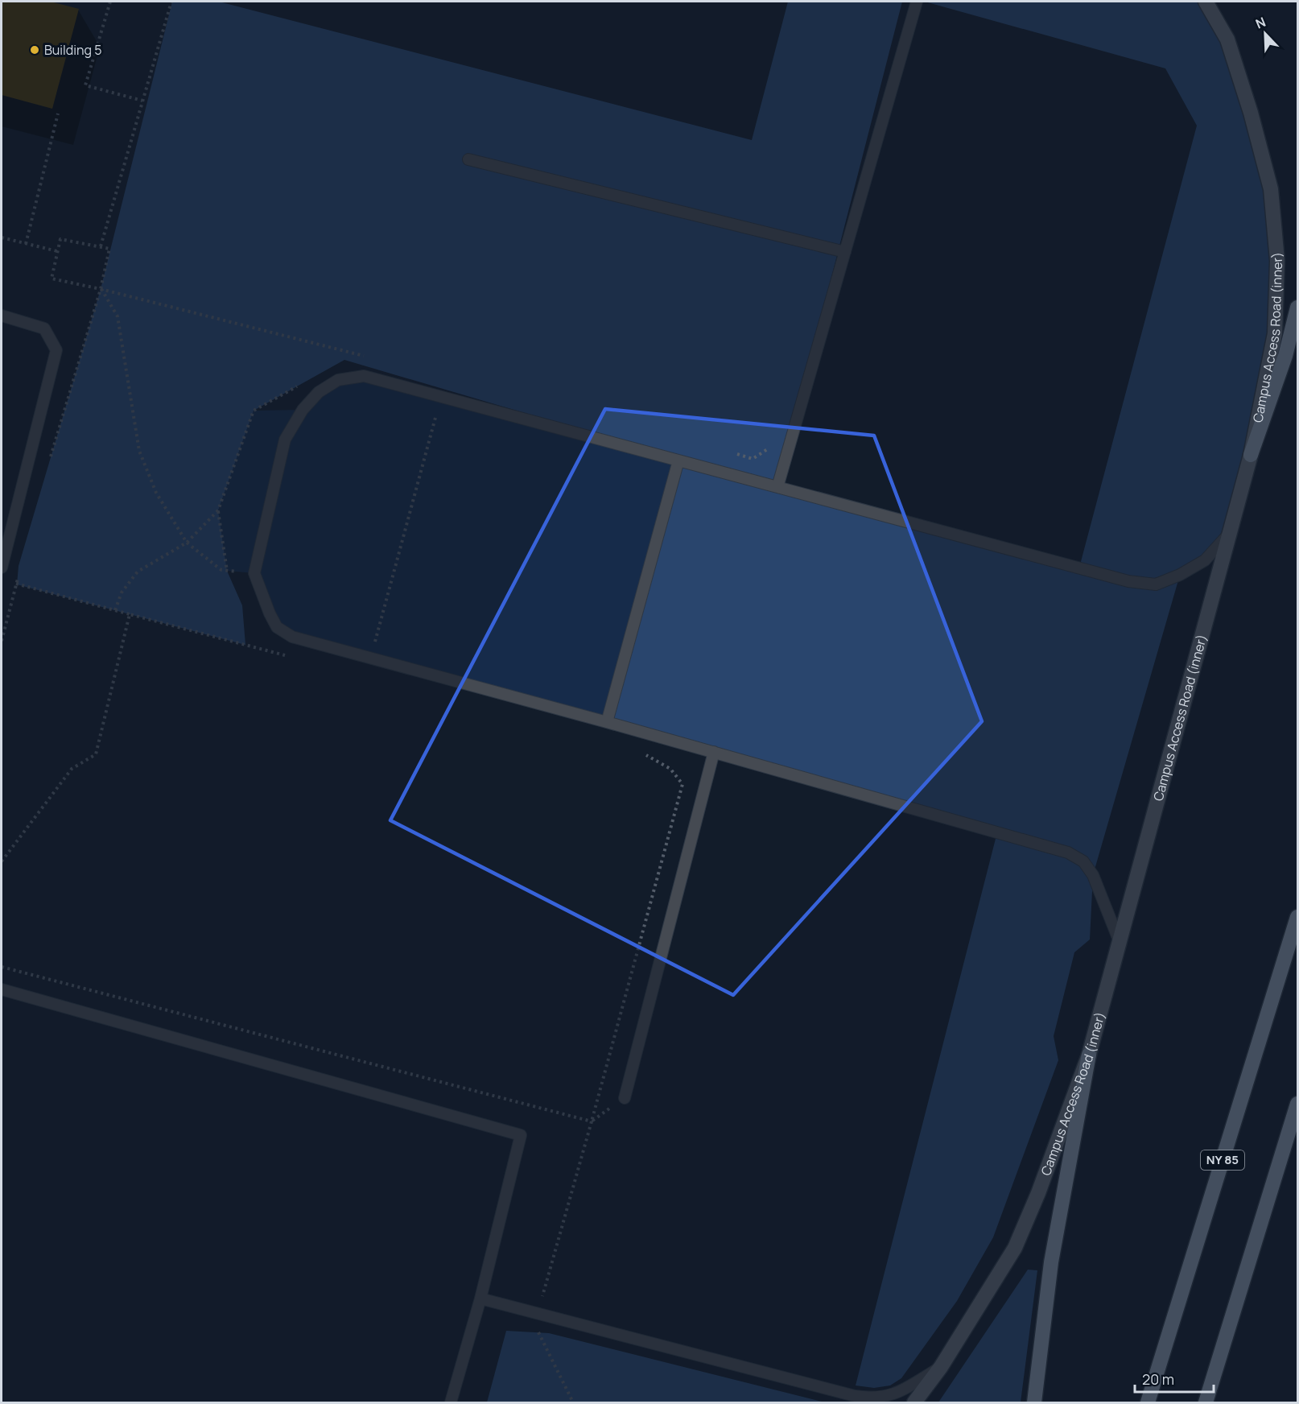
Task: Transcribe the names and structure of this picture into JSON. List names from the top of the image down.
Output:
{
  "streets": {
    "highway": ["NY 85"],
    "street": ["Campus Access Road (inner)"]
  },
  "places": ["Building 5"],
  "scale_bar": "20 m",
  "north": "top left"
}
